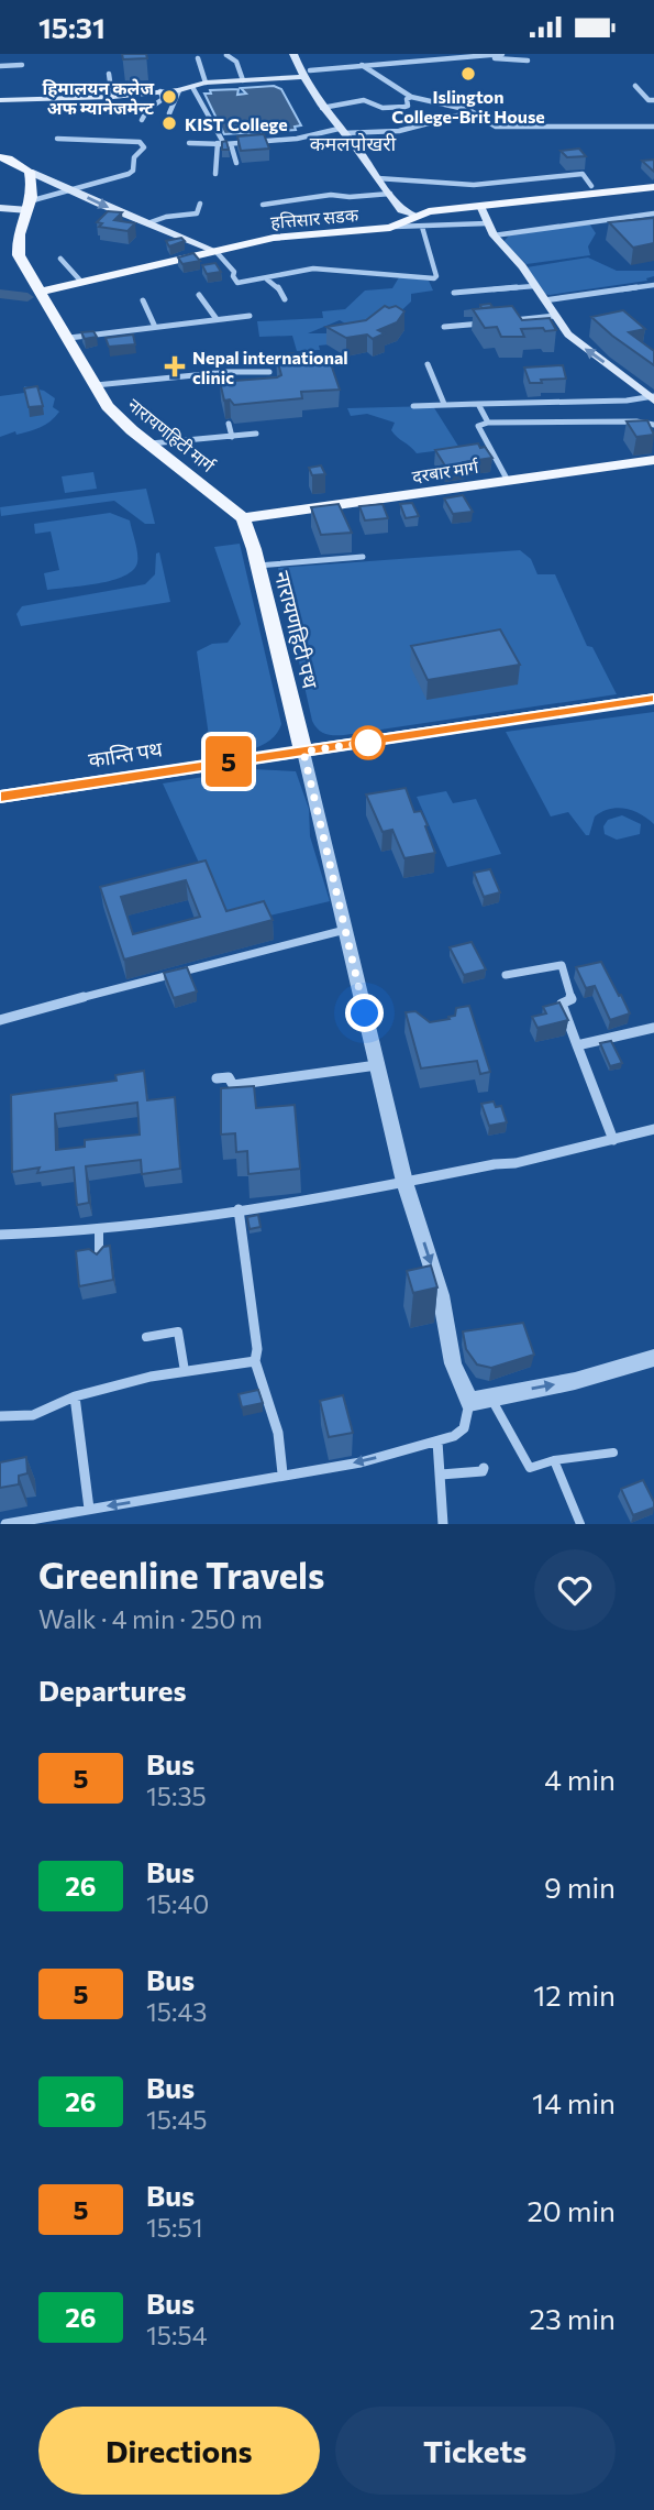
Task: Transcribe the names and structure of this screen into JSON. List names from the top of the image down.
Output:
{
  "streets": {
    "main road": [
      "हत्तिसार सडक",
      "नारायणहिटी मार्ग",
      "दरबार मार्ग",
      "नारायणहिटी पथ",
      "कान्ति पथ"
    ]
  },
  "crossings": [
    ["हत्तिसार सडक", "नारायणहिटी मार्ग"],
    ["नारायणहिटी मार्ग", "दरबार मार्ग"],
    ["नारायणहिटी मार्ग", "नारायणहिटी पथ"],
    ["दरबार मार्ग", "नारायणहिटी पथ"],
    ["नारायणहिटी पथ", "कान्ति पथ"]
  ],
  "districts": ["कमलपोखरी"],
  "places": {
    "other": ["Islington College-Brit House", "हिमालयन कलेज अफ म्यानेजमेन्ट", "KIST College"],
    "health": ["Nepal international clinic"]
  },
  "lines": ["bus line 5"],
  "page": {
    "status": "15:31",
    "on_map": "5",
    "heading": [
      ["Greenline Travels", "Walk · 4 min · 250 m"],
      "Departures"
    ],
    "list": [
      {
        "mark": "5",
        "name": "Bus",
        "note": "15:35",
        "value": "4 min"
      },
      {
        "mark": "26",
        "name": "Bus",
        "note": "15:40",
        "value": "9 min"
      },
      {
        "mark": "5",
        "name": "Bus",
        "note": "15:43",
        "value": "12 min"
      },
      {
        "mark": "26",
        "name": "Bus",
        "note": "15:45",
        "value": "14 min"
      },
      {
        "mark": "5",
        "name": "Bus",
        "note": "15:51",
        "value": "20 min"
      },
      {
        "mark": "26",
        "name": "Bus",
        "note": "15:54",
        "value": "23 min"
      }
    ],
    "buttons": ["Directions", "Tickets"]
  }
}
